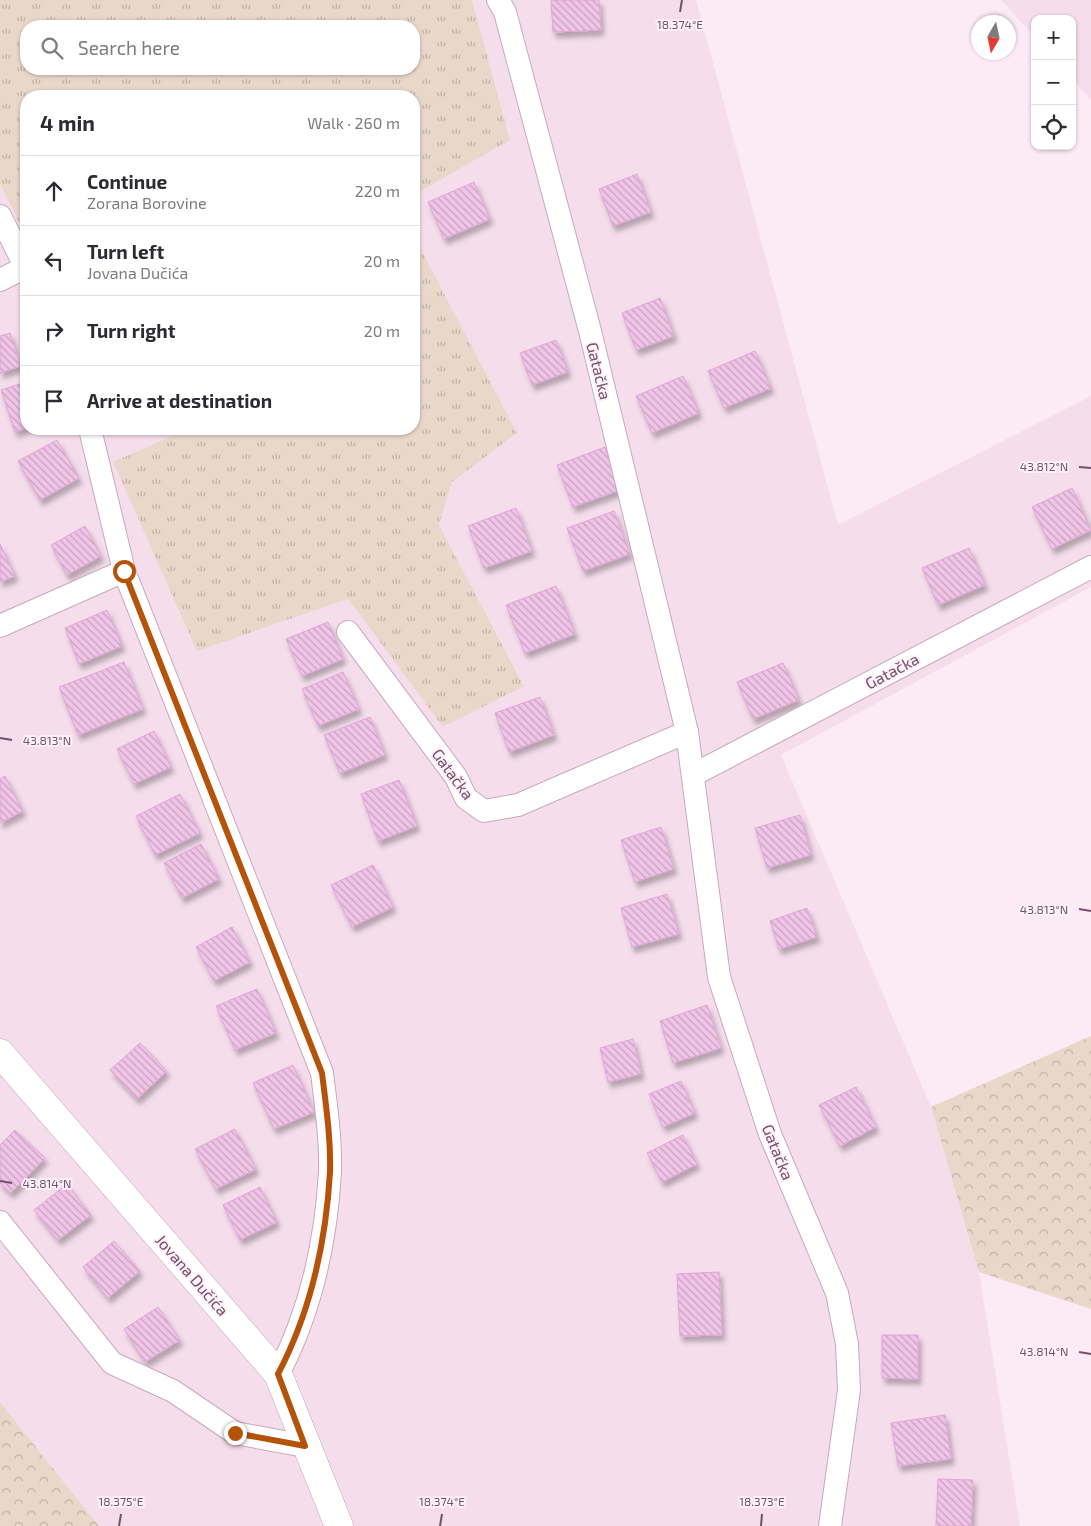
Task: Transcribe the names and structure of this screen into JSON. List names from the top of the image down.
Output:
{
  "streets": {
    "main road": ["Jovana Dučića"],
    "street": ["Gatačka"]
  },
  "north": "bottom",
  "page": {
    "map_buttons": ["+", "−"],
    "search": "Search here",
    "heading": ["4 min", "Walk · 260 m"],
    "list": [
      ["Continue", "Zorana Borovine", "220 m"],
      ["Turn left", "Jovana Dučića", "20 m"],
      ["Turn right", "20 m"],
      "Arrive at destination"
    ]
  },
  "coordinates": [
    "18.374°E",
    "43.812°N",
    "43.813°N",
    "43.814°N",
    "18.375°E",
    "18.373°E"
  ]
}
